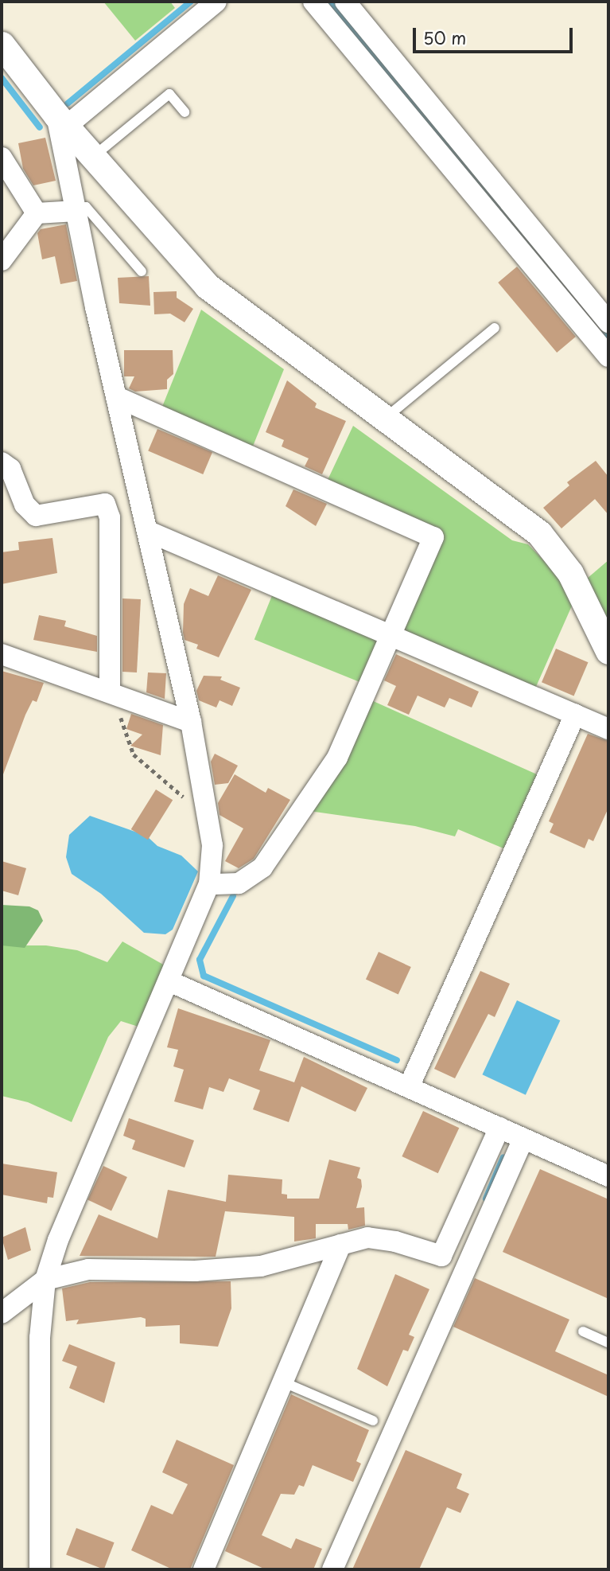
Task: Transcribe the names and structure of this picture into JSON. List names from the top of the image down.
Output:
{
  "scale_bar": "50 m"
}
